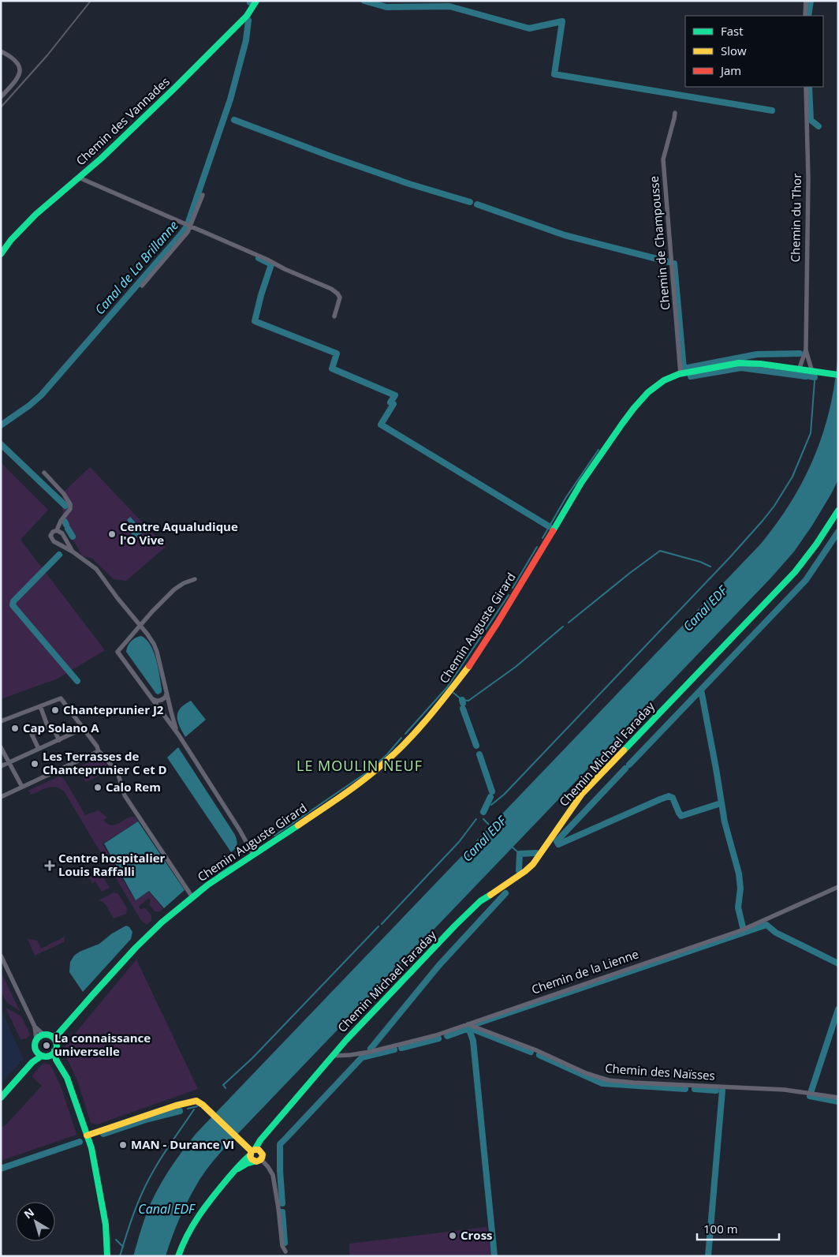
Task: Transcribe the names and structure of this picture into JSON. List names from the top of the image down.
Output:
{
  "streets": {
    "street": [
      "Chemin des Vannades",
      "Chemin du Thor",
      "Chemin de Champousse",
      "Chemin Auguste Girard",
      "Chemin Michael Faraday",
      "Chemin de la Lienne",
      "Chemin des Naïsses"
    ]
  },
  "crossings": [
    ["Chemin du Thor", "Chemin Auguste Girard"],
    ["Chemin de Champousse", "Chemin Auguste Girard"],
    ["Chemin Michael Faraday", "Chemin de la Lienne"],
    ["Chemin de la Lienne", "Chemin des Naïsses"]
  ],
  "districts": ["LE MOULIN NEUF"],
  "water": ["Canal de La Brillanne", "Canal EDF"],
  "places": {
    "other": [
      "Centre Aqualudique l'O Vive",
      "Chanteprunier J2",
      "Cap Solano A",
      "Les Terrasses de Chanteprunier C et D",
      "Calo Rem",
      "La connaissance universelle",
      "MAN - Durance VI",
      "Cross"
    ],
    "health": ["Centre hospitalier Louis Raffalli"]
  },
  "legend": ["Fast", "Slow", "Jam"],
  "scale_bar": "100 m",
  "north": "top left"
}
